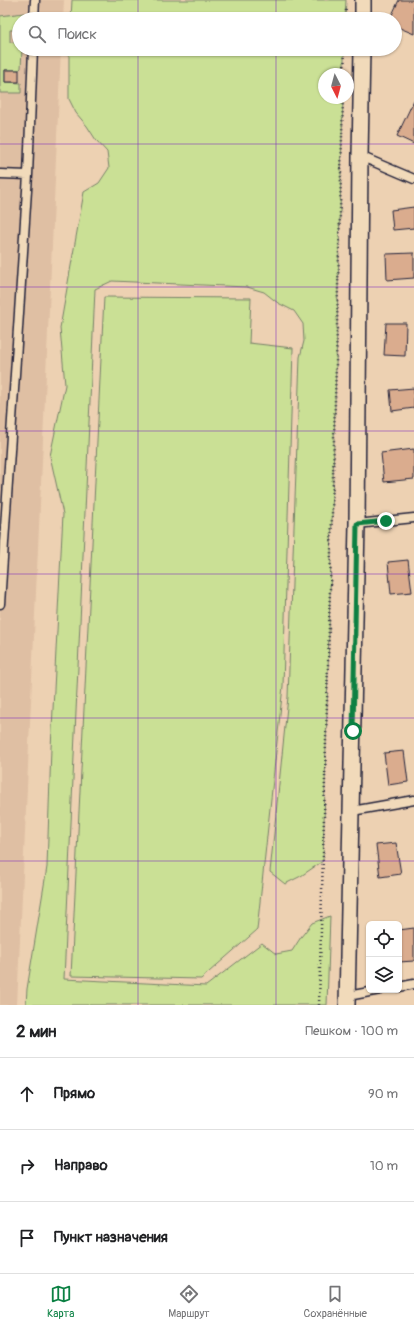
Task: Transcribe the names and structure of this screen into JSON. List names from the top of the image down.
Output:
{
  "north": "bottom",
  "page": {
    "search": "Поиск",
    "heading": ["2 мин", "Пешком · 100 m"],
    "list": [
      ["Прямо", "90 m"],
      ["Направо", "10 m"],
      "Пункт назначения"
    ],
    "nav": ["Карта", "Маршрут", "Сохранённые"]
  }
}
